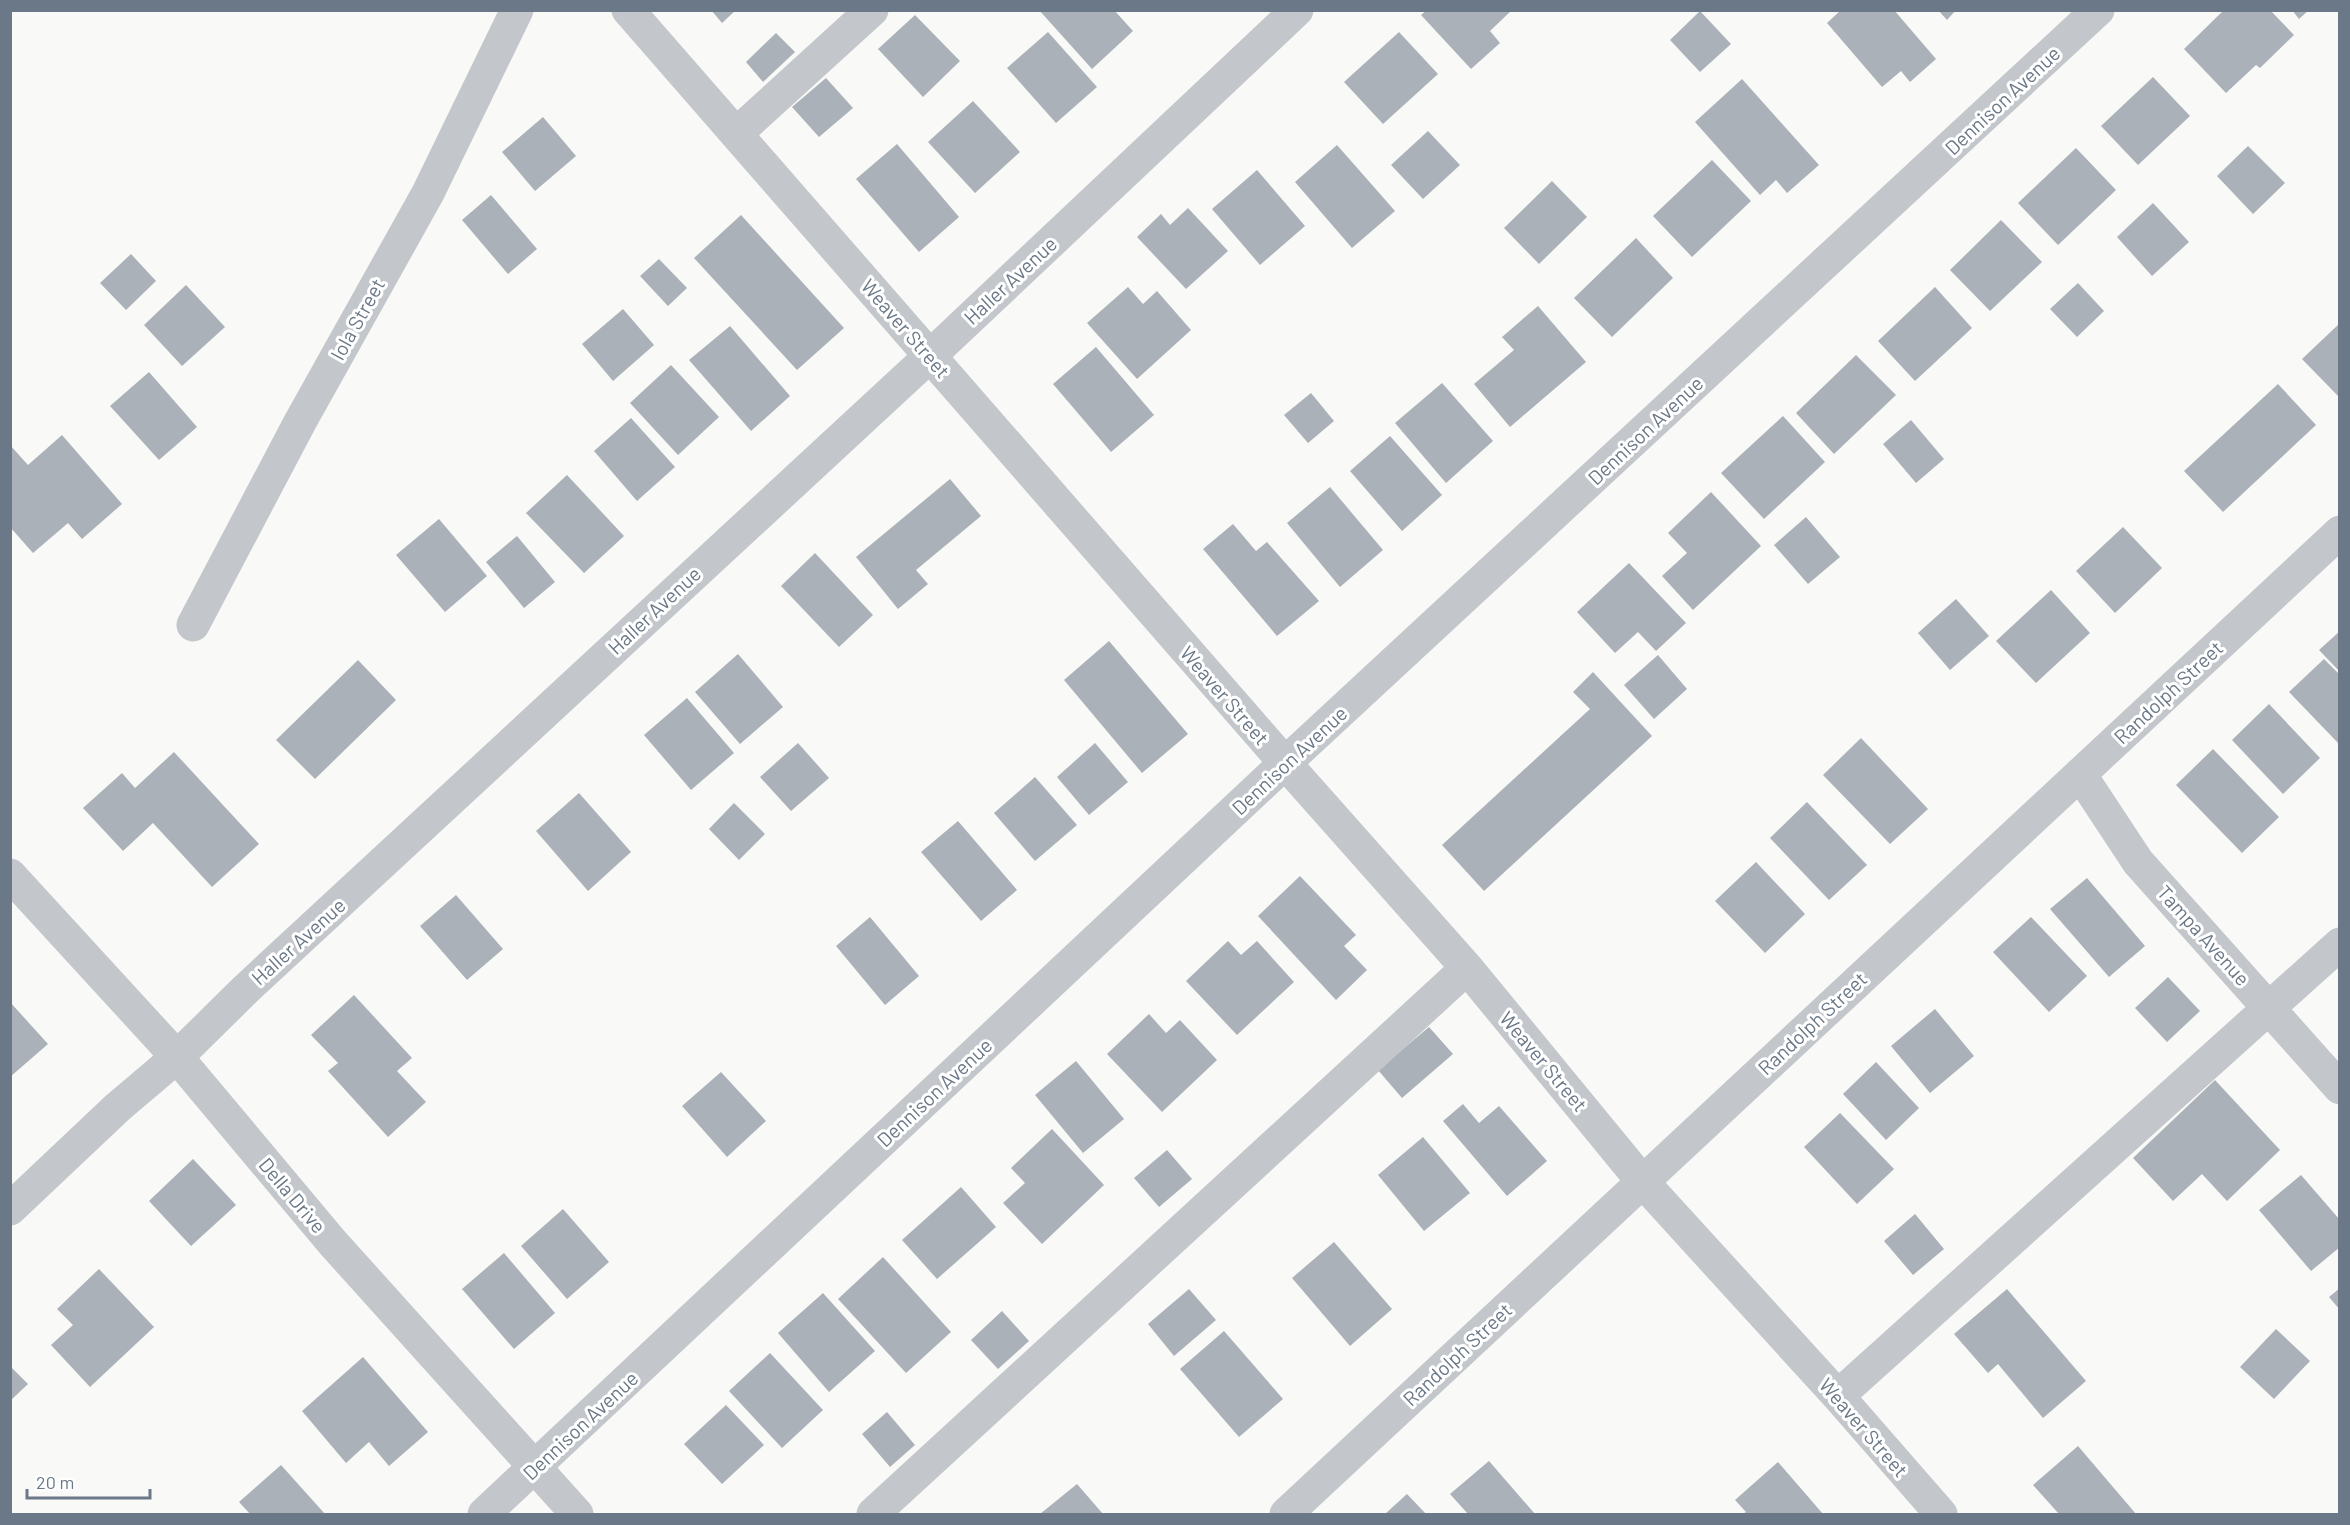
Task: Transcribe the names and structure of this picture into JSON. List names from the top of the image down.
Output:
{
  "streets": {
    "street": [
      "Dennison Avenue",
      "Haller Avenue",
      "Iola Street",
      "Weaver Street",
      "Randolph Street",
      "Tampa Avenue",
      "Della Drive"
    ]
  },
  "crossings": [
    ["Dennison Avenue", "Weaver Street"],
    ["Dennison Avenue", "Della Drive"],
    ["Haller Avenue", "Weaver Street"],
    ["Haller Avenue", "Della Drive"],
    ["Weaver Street", "Randolph Street"],
    ["Randolph Street", "Tampa Avenue"]
  ],
  "scale_bar": "20 m"
}
